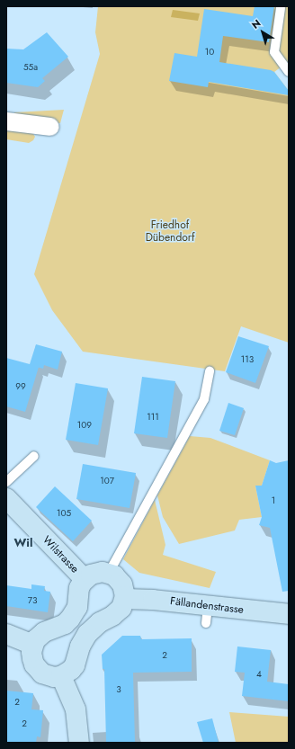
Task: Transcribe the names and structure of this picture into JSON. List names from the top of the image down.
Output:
{
  "streets": {
    "main road": ["Wilstrasse", "Fällandenstrasse"]
  },
  "districts": ["Wil"],
  "parks": ["Friedhof Dübendorf"],
  "house_numbers": [
    "10",
    "55a",
    "113",
    "99",
    "111",
    "109",
    "107",
    "1",
    "105",
    "73",
    "2",
    "4",
    "3",
    "2",
    "2"
  ],
  "north": "top left"
}
